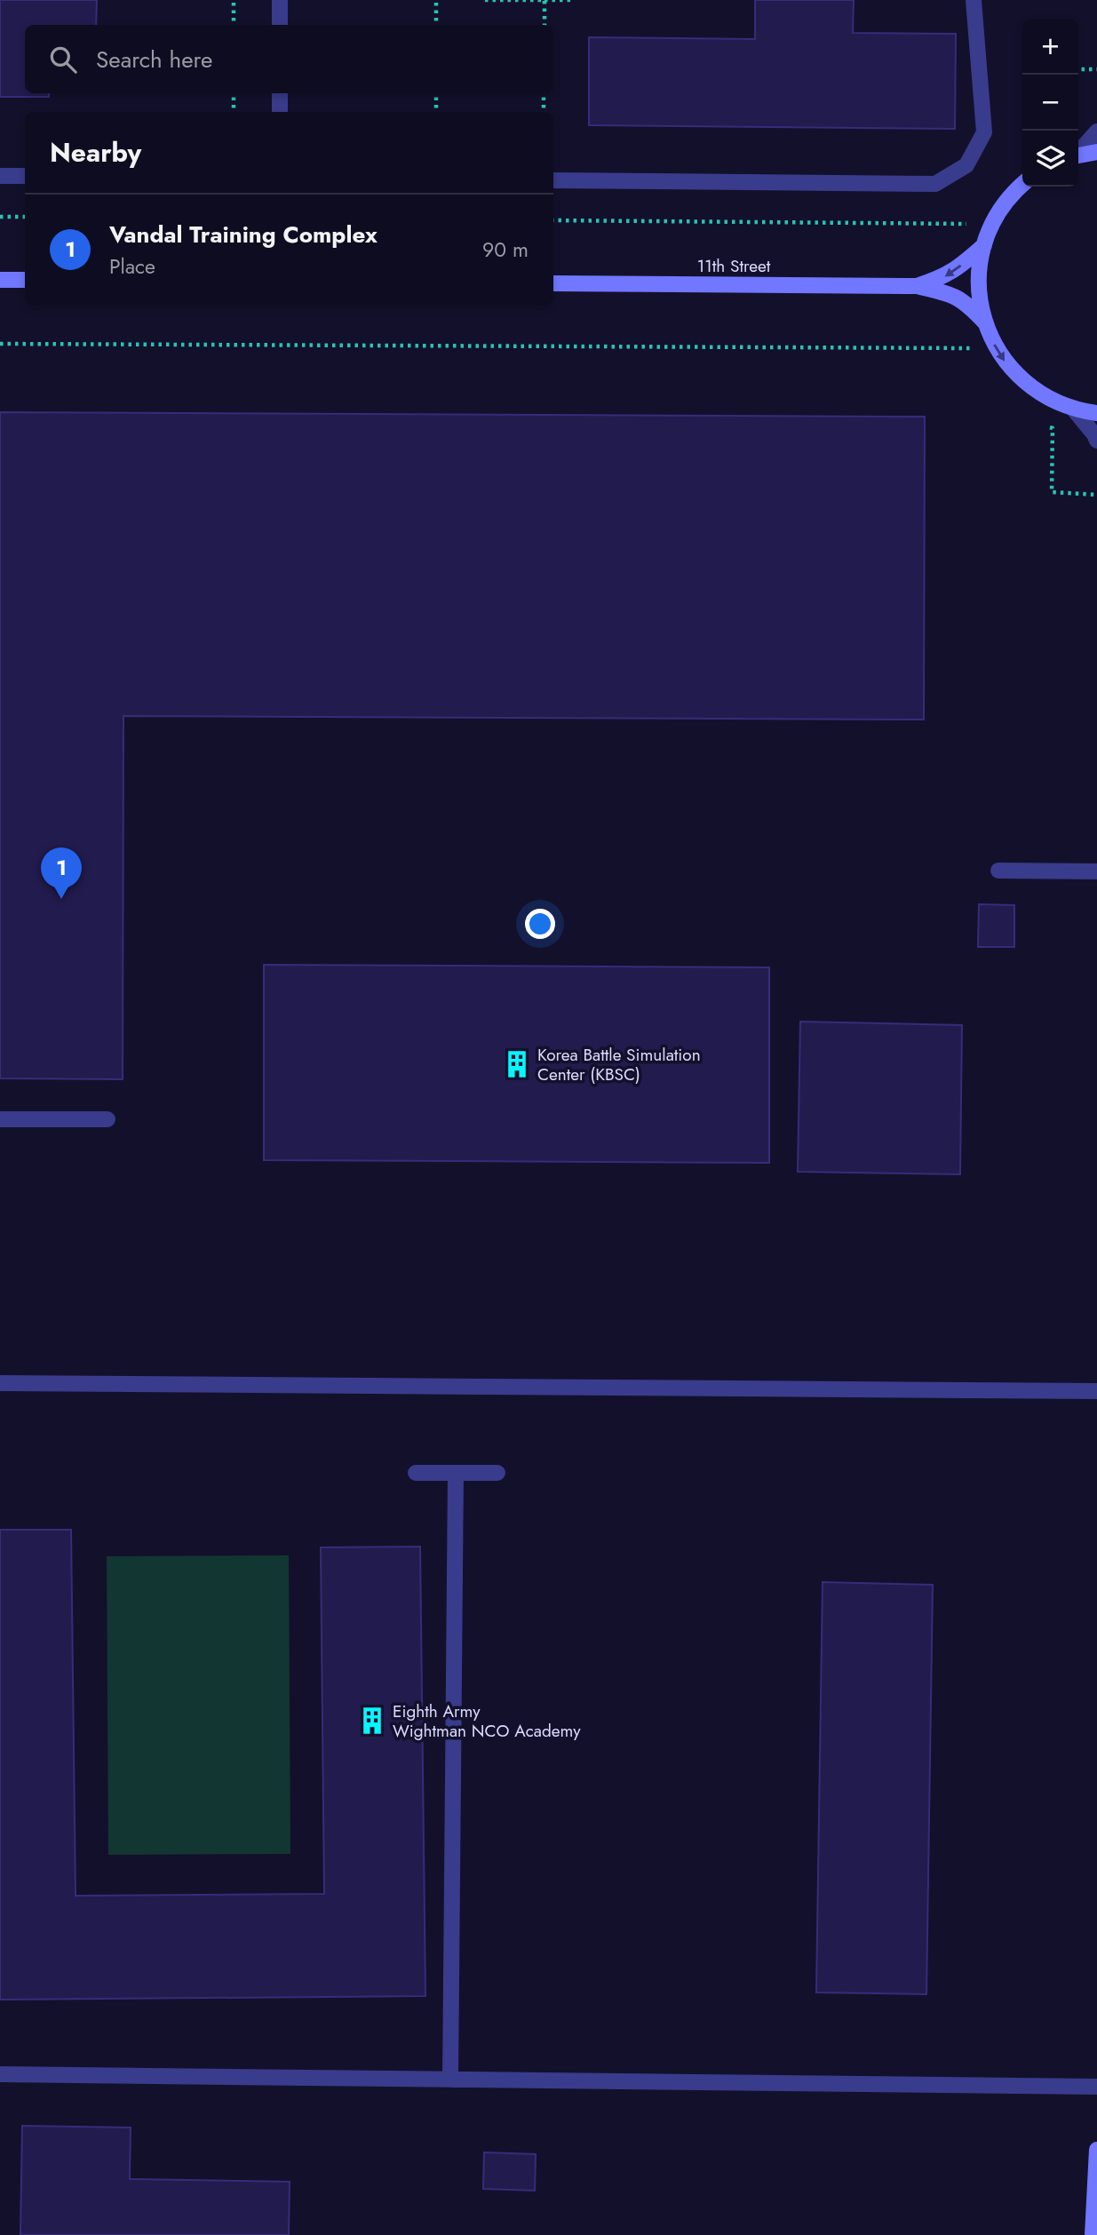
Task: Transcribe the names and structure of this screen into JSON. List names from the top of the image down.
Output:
{
  "streets": {
    "main road": ["11th Street"]
  },
  "places": {
    "building": ["Korea Battle Simulation Center (KBSC)", "Eighth Army Wightman NCO Academy"]
  },
  "page": {
    "map_buttons": ["+", "−"],
    "search": "Search here",
    "heading": "Nearby",
    "list": [
      {
        "mark": "1",
        "name": "Vandal Training Complex",
        "note": "Place",
        "value": "90 m"
      }
    ],
    "pins": "1"
  }
}
